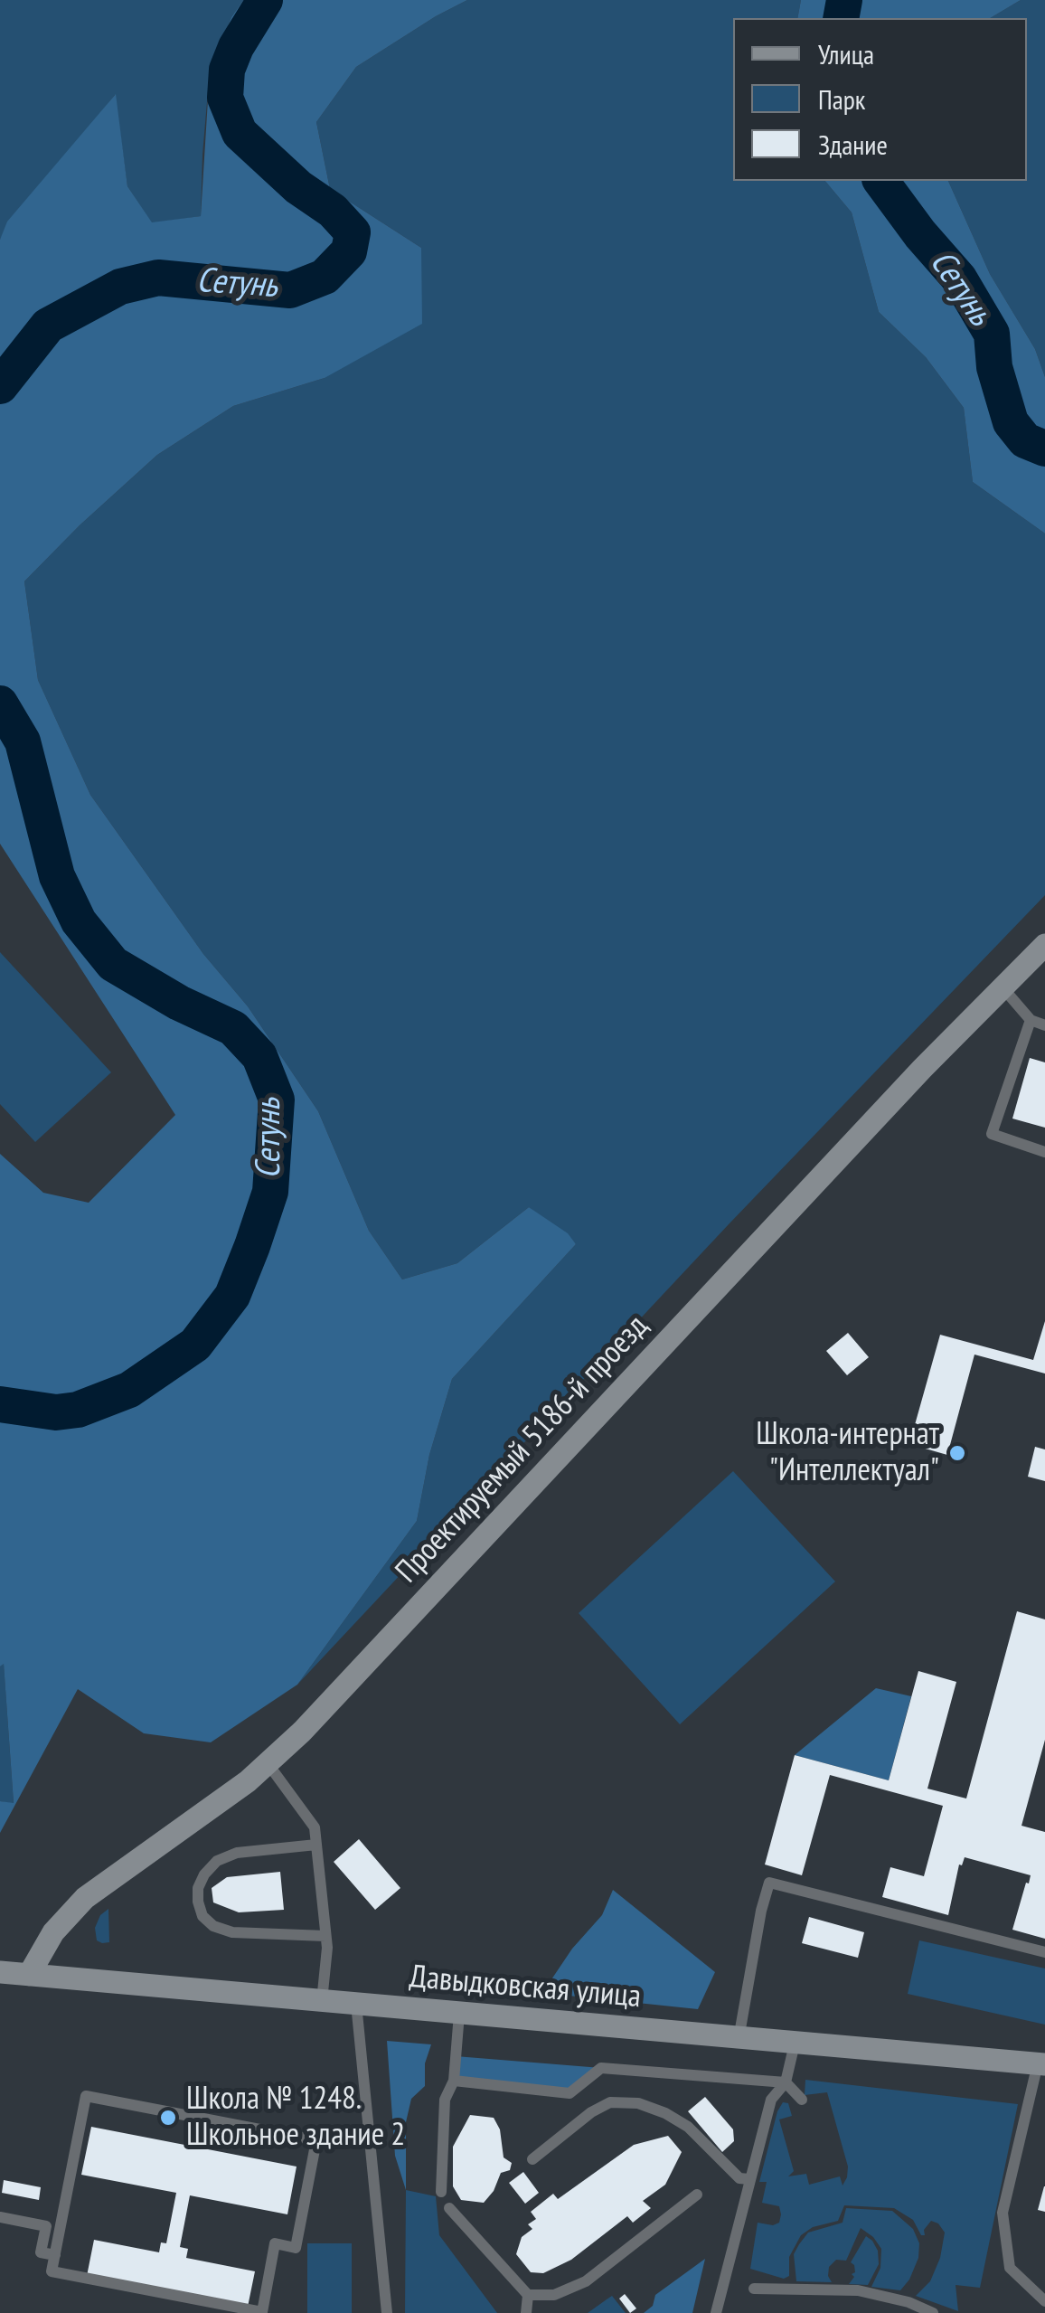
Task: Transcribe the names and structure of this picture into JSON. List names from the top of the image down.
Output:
{
  "streets": {
    "street": ["Проектируемый 5186-й проезд", "Давыдковская улица"]
  },
  "crossings": [
    ["Проектируемый 5186-й проезд", "Давыдковская улица"]
  ],
  "water": ["Сетунь"],
  "places": ["Школа-интернат \"Интеллектуал\"", "Школа № 1248. Школьное здание 2"],
  "legend": ["Улица", "Парк", "Здание"]
}
